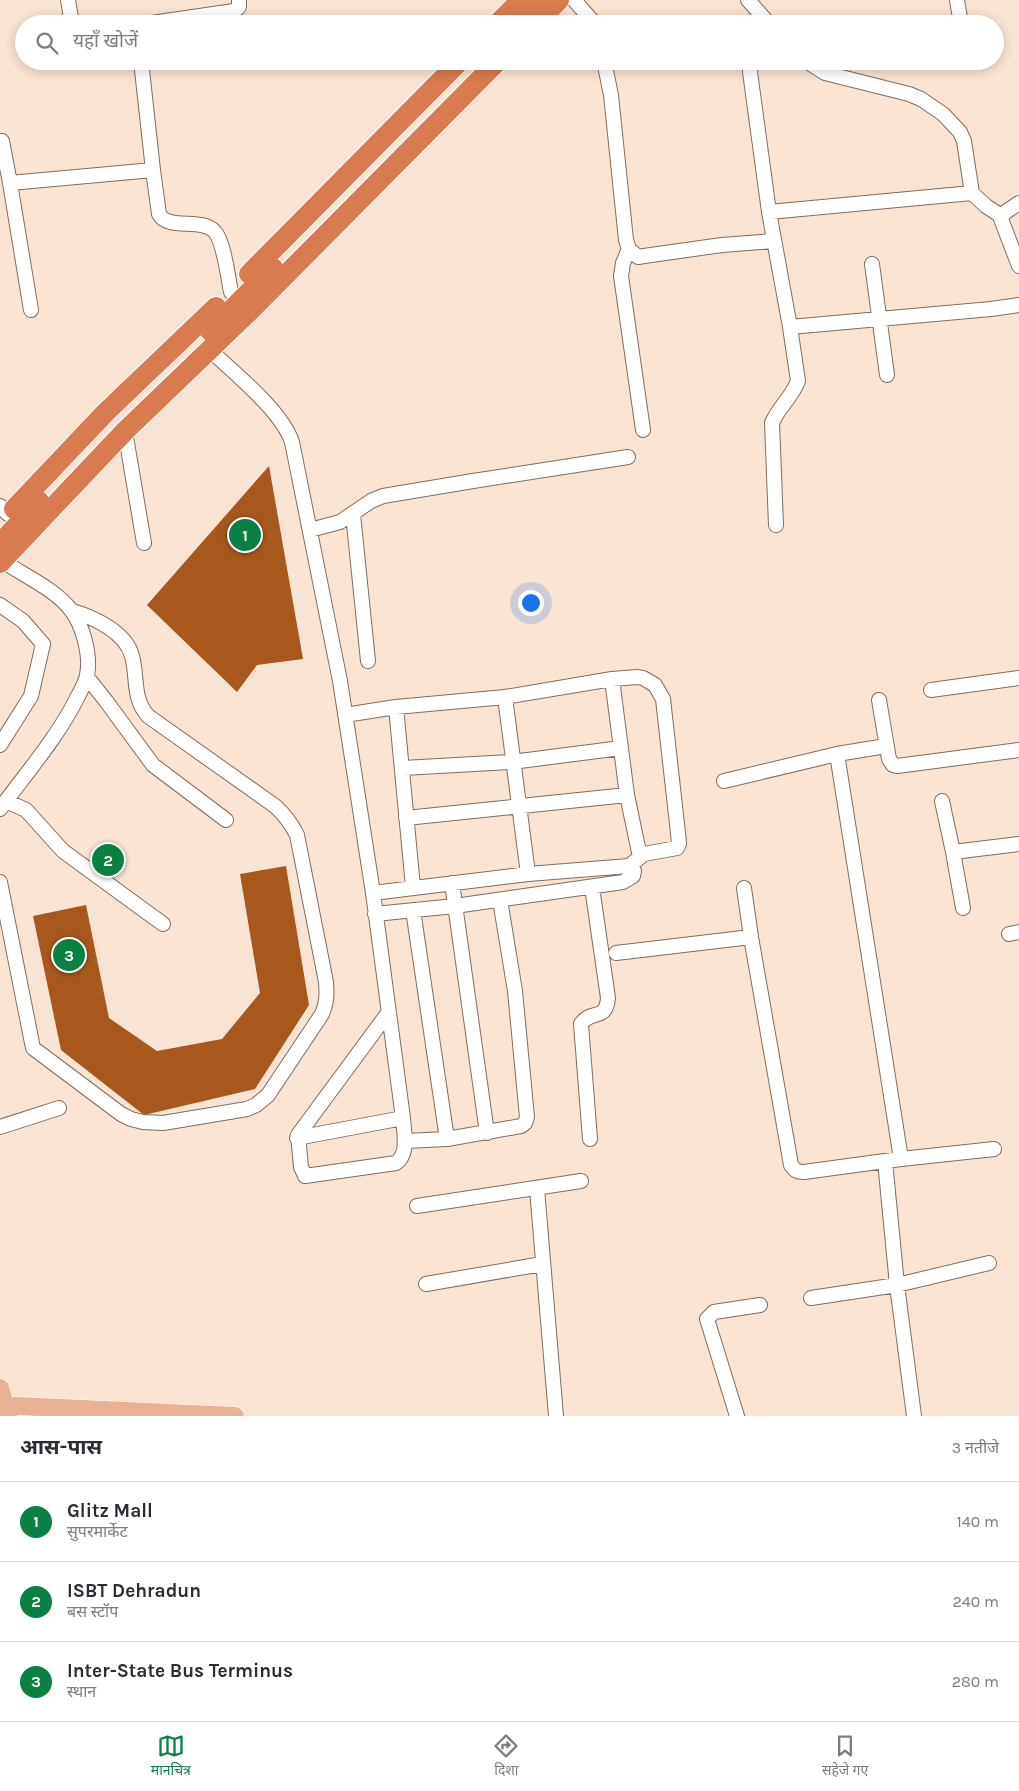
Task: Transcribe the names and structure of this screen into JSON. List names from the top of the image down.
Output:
{
  "page": {
    "search": "यहाँ खोजें",
    "pins": ["1", "2", "3"],
    "heading": ["आस-पास", "3 नतीजे"],
    "list": [
      {
        "mark": "1",
        "name": "Glitz Mall",
        "note": "सुपरमार्केट",
        "value": "140 m"
      },
      {
        "mark": "2",
        "name": "ISBT Dehradun",
        "note": "बस स्टॉप",
        "value": "240 m"
      },
      {
        "mark": "3",
        "name": "Inter-State Bus Terminus",
        "note": "स्थान",
        "value": "280 m"
      }
    ],
    "nav": ["मानचित्र", "दिशा", "सहेजे गए"]
  }
}
